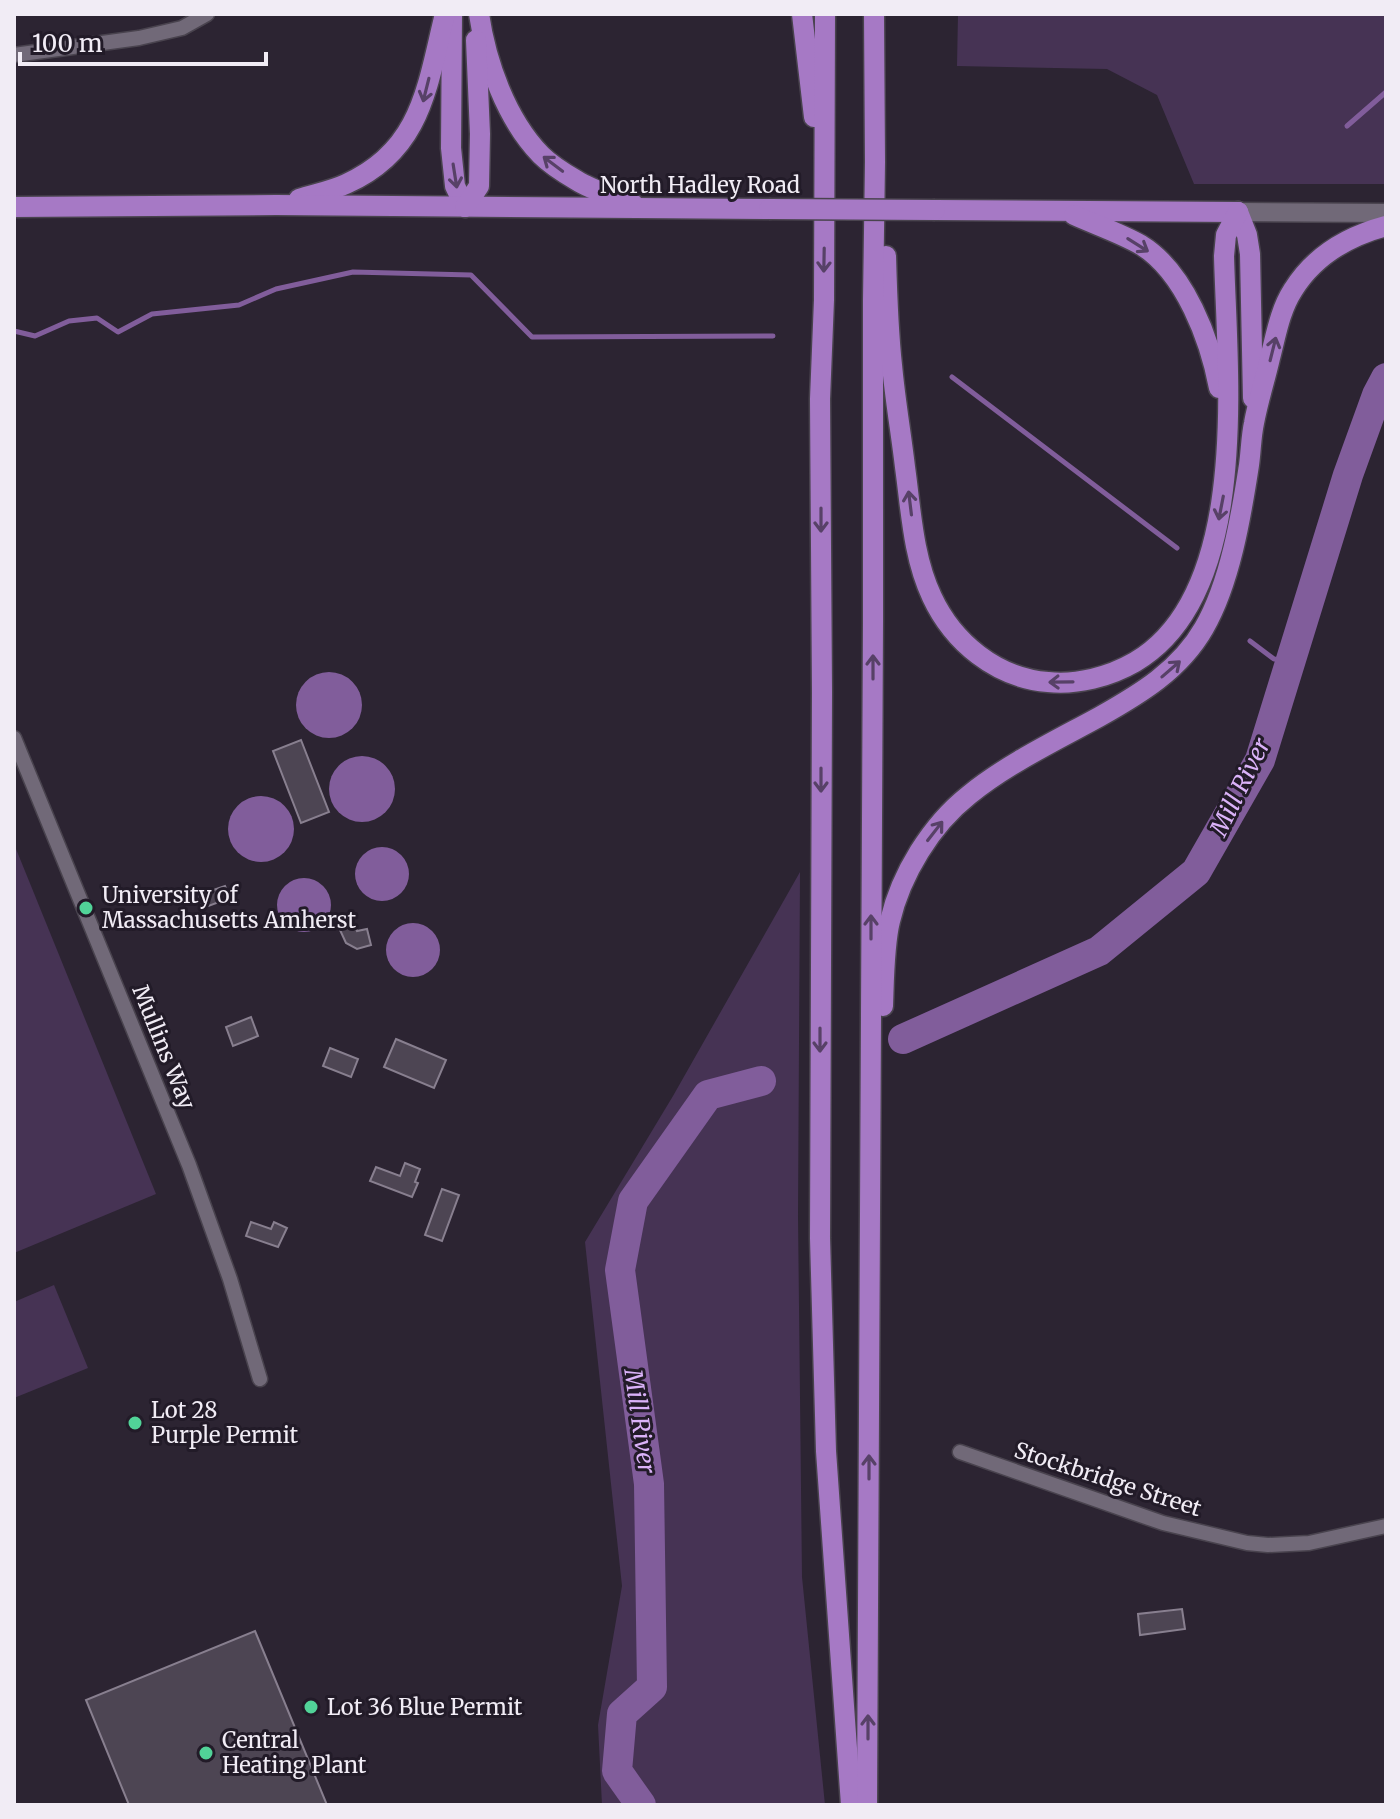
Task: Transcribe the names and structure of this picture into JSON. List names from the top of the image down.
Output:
{
  "streets": {
    "main road": ["North Hadley Road"],
    "street": ["Mullins Way", "Stockbridge Street"]
  },
  "water": ["Mill River"],
  "places": [
    "University of Massachusetts Amherst",
    "Lot 28 Purple Permit",
    "Lot 36 Blue Permit",
    "Central Heating Plant"
  ],
  "scale_bar": "100 m"
}
